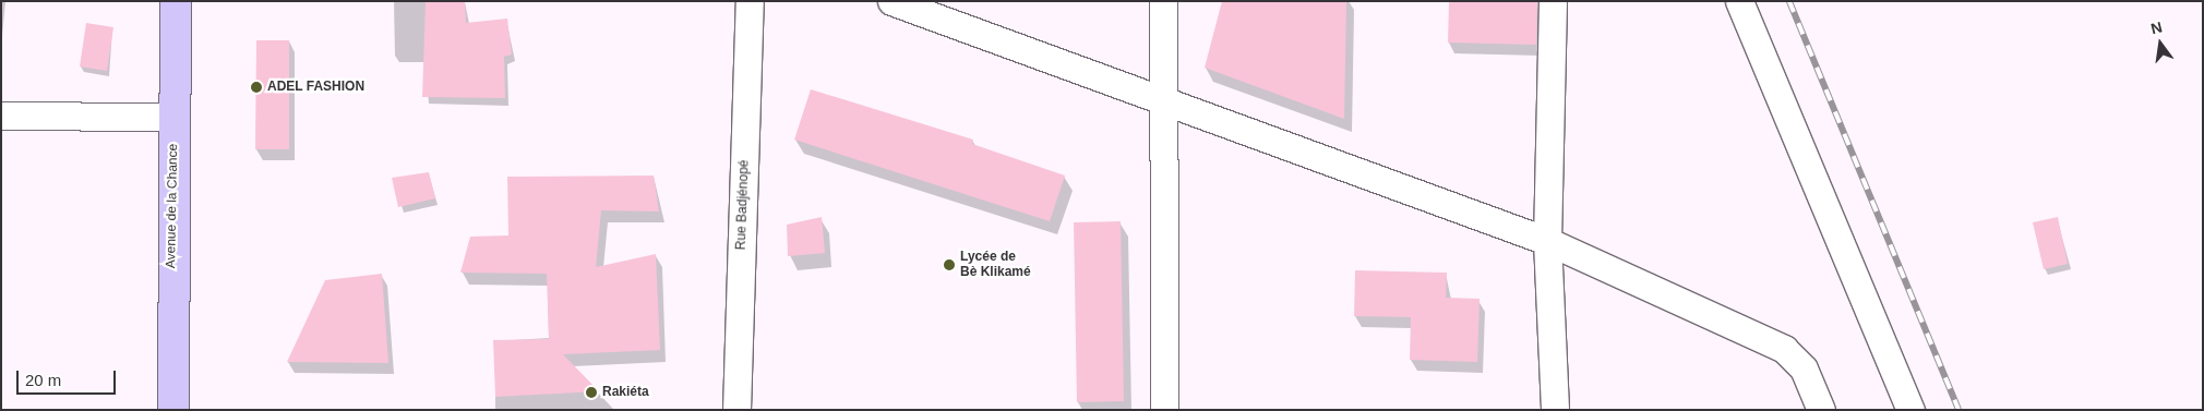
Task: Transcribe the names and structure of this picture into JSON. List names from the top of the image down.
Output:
{
  "streets": {
    "main road": ["Avenue de la Chance"],
    "street": ["Rue Badjénopé"]
  },
  "places": ["ADEL FASHION", "Lycée de Bè Klikamé", "Rakiéta"],
  "scale_bar": "20 m",
  "north": "top"
}
